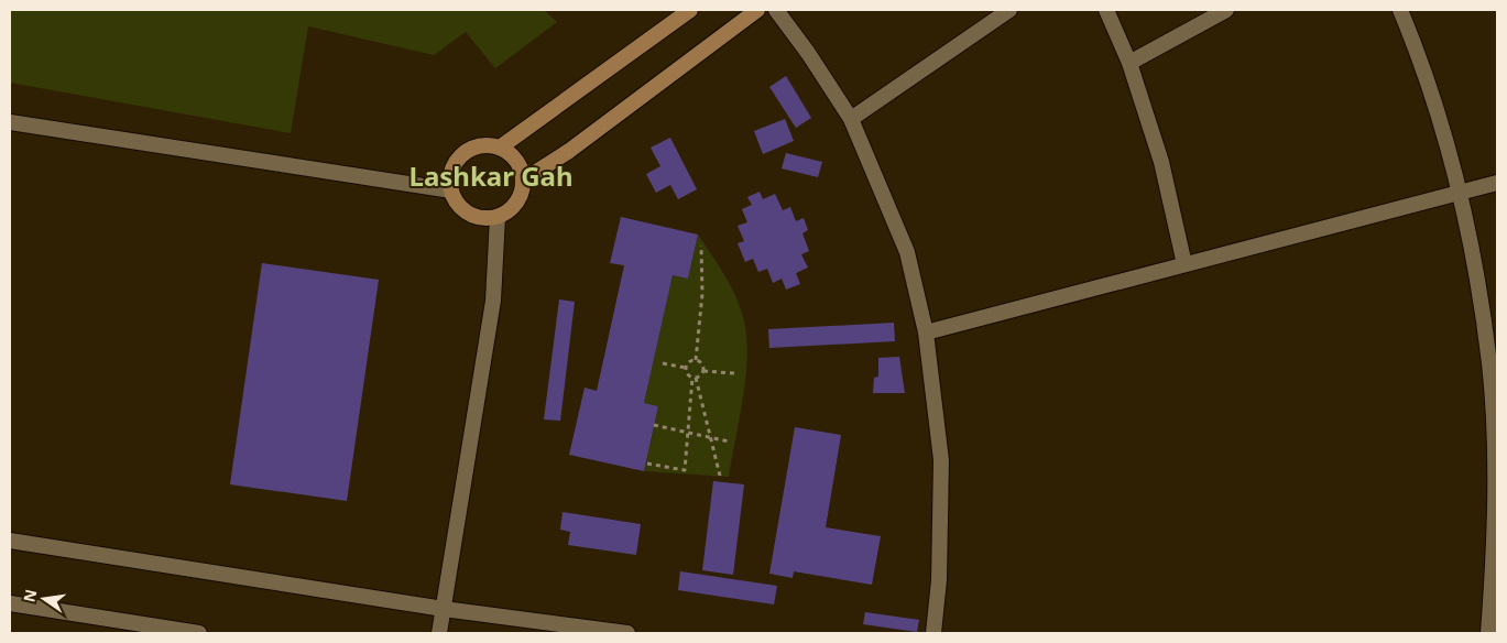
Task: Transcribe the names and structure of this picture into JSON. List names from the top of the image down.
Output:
{
  "districts": ["Lashkar Gah"],
  "north": "left"
}
